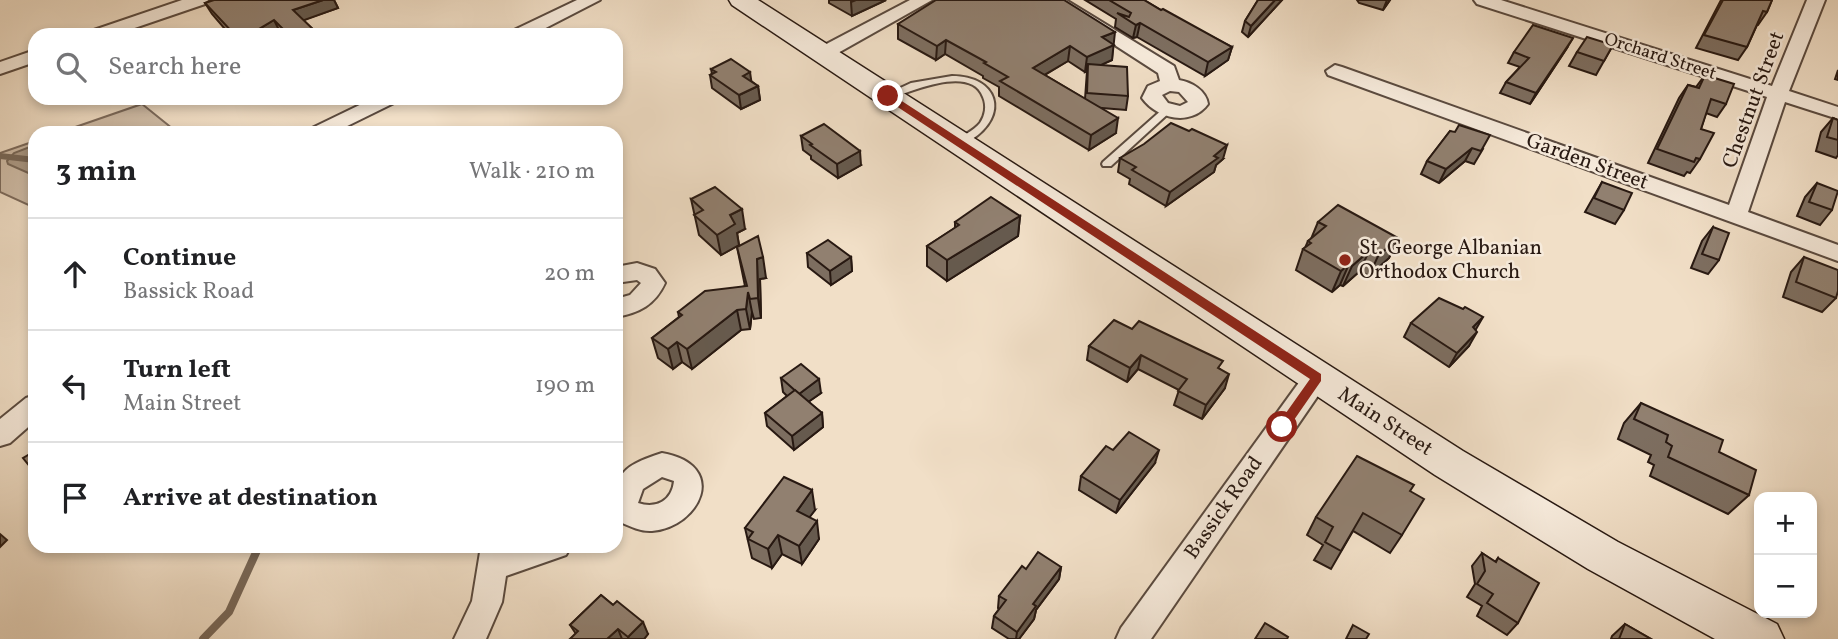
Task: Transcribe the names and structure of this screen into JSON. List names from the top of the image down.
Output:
{
  "streets": {
    "main road": ["Main Street"],
    "street": [
      "Orchard Street",
      "Chestnut Street",
      "Garden Street",
      "Bassick Road"
    ]
  },
  "crossings": [
    ["Orchard Street", "Chestnut Street"],
    ["Chestnut Street", "Garden Street"],
    ["Main Street", "Bassick Road"]
  ],
  "places": ["St. George Albanian Orthodox Church"],
  "page": {
    "search": "Search here",
    "heading": ["3 min", "Walk · 210 m"],
    "list": [
      ["Continue", "Bassick Road", "20 m"],
      ["Turn left", "Main Street", "190 m"],
      "Arrive at destination"
    ],
    "map_buttons": ["+", "−"]
  }
}
